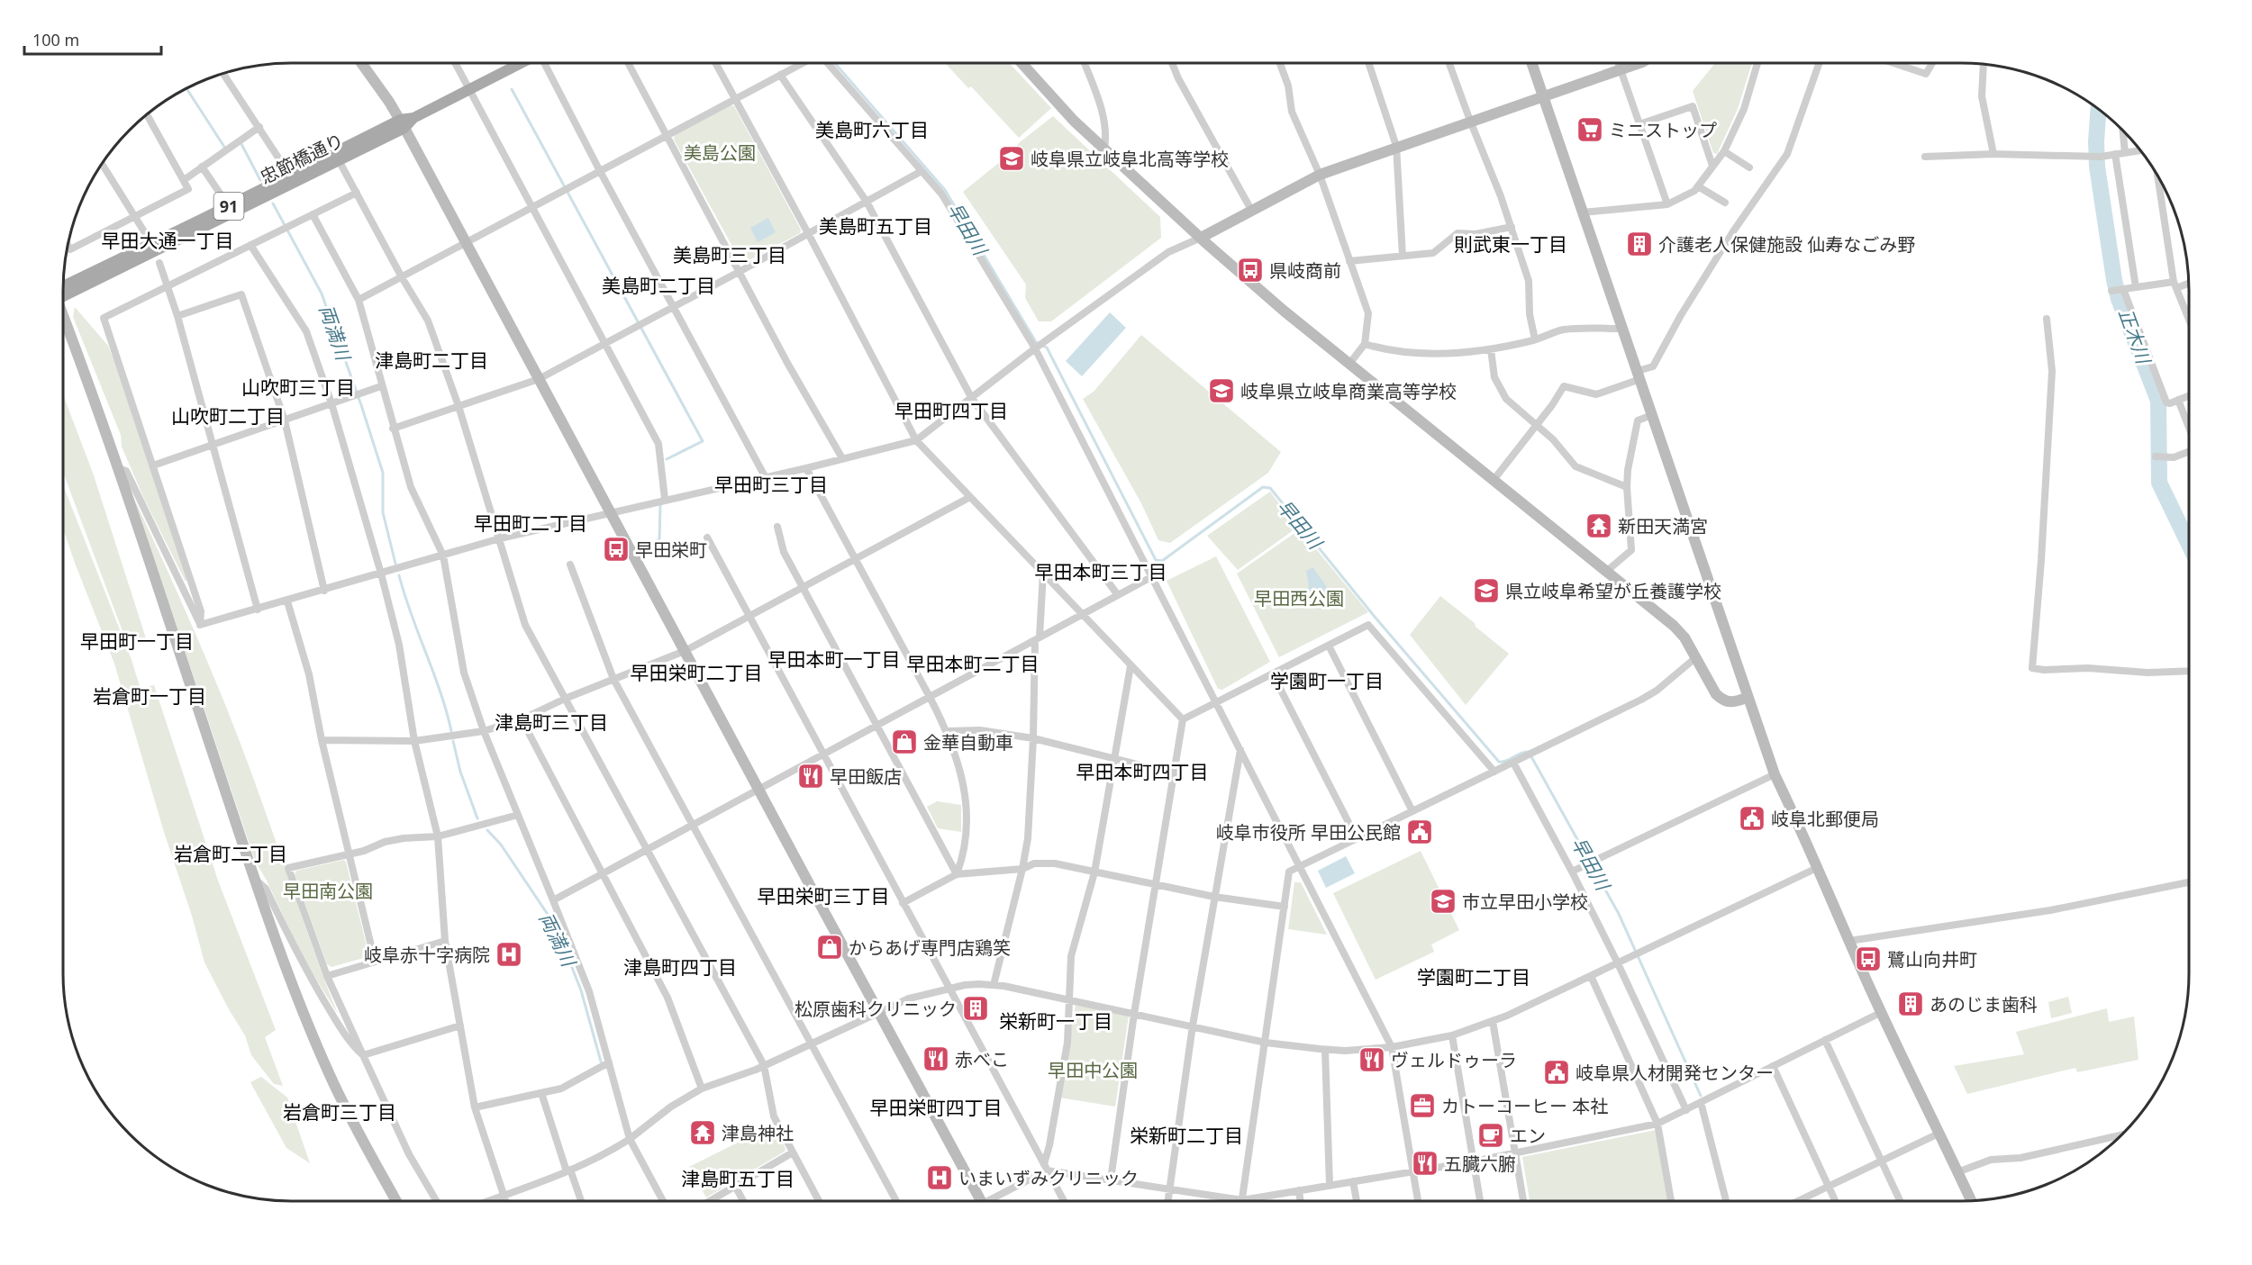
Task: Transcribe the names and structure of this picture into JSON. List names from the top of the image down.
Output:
{
  "streets": {
    "main road": ["忠節橋通り", "91"]
  },
  "districts": [
    "美島町六丁目",
    "美島町五丁目",
    "早田大通一丁目",
    "則武東一丁目",
    "美島町三丁目",
    "美島町二丁目",
    "津島町二丁目",
    "山吹町三丁目",
    "早田町四丁目",
    "山吹町二丁目",
    "早田町三丁目",
    "早田町二丁目",
    "早田本町三丁目",
    "早田町一丁目",
    "早田本町一丁目",
    "早田本町二丁目",
    "早田栄町二丁目",
    "学園町一丁目",
    "岩倉町一丁目",
    "津島町三丁目",
    "早田本町四丁目",
    "岩倉町二丁目",
    "早田栄町三丁目",
    "津島町四丁目",
    "学園町二丁目",
    "栄新町一丁目",
    "早田栄町四丁目",
    "岩倉町三丁目",
    "栄新町二丁目",
    "津島町五丁目"
  ],
  "water": ["早田川", "両満川", "正木川"],
  "parks": [
    "美島公園",
    "早田西公園",
    "早田南公園",
    "早田中公園"
  ],
  "places": {
    "supermarket": ["ミニストップ"],
    "school or university": [
      "岐阜県立岐阜北高等学校",
      "岐阜県立岐阜商業高等学校",
      "県立岐阜希望が丘養護学校",
      "市立早田小学校"
    ],
    "building": ["介護老人保健施設 仙寿なごみ野", "あのじま歯科", "松原歯科クリニック"],
    "bus stop": ["県岐商前", "早田栄町", "鷺山向井町"],
    "temple": ["新田天満宮", "津島神社"],
    "shop": ["金華自動車", "からあげ専門店鶏笑"],
    "restaurant": [
      "早田飯店",
      "赤べこ",
      "ヴェルドゥーラ",
      "五臓六腑"
    ],
    "public building": ["岐阜北郵便局", "岐阜市役所 早田公民館", "岐阜県人材開発センター"],
    "hospital": ["岐阜赤十字病院", "いまいずみクリニック"],
    "office": ["カトーコーヒー 本社"],
    "cafe": ["エン"]
  },
  "scale_bar": "100 m"
}
